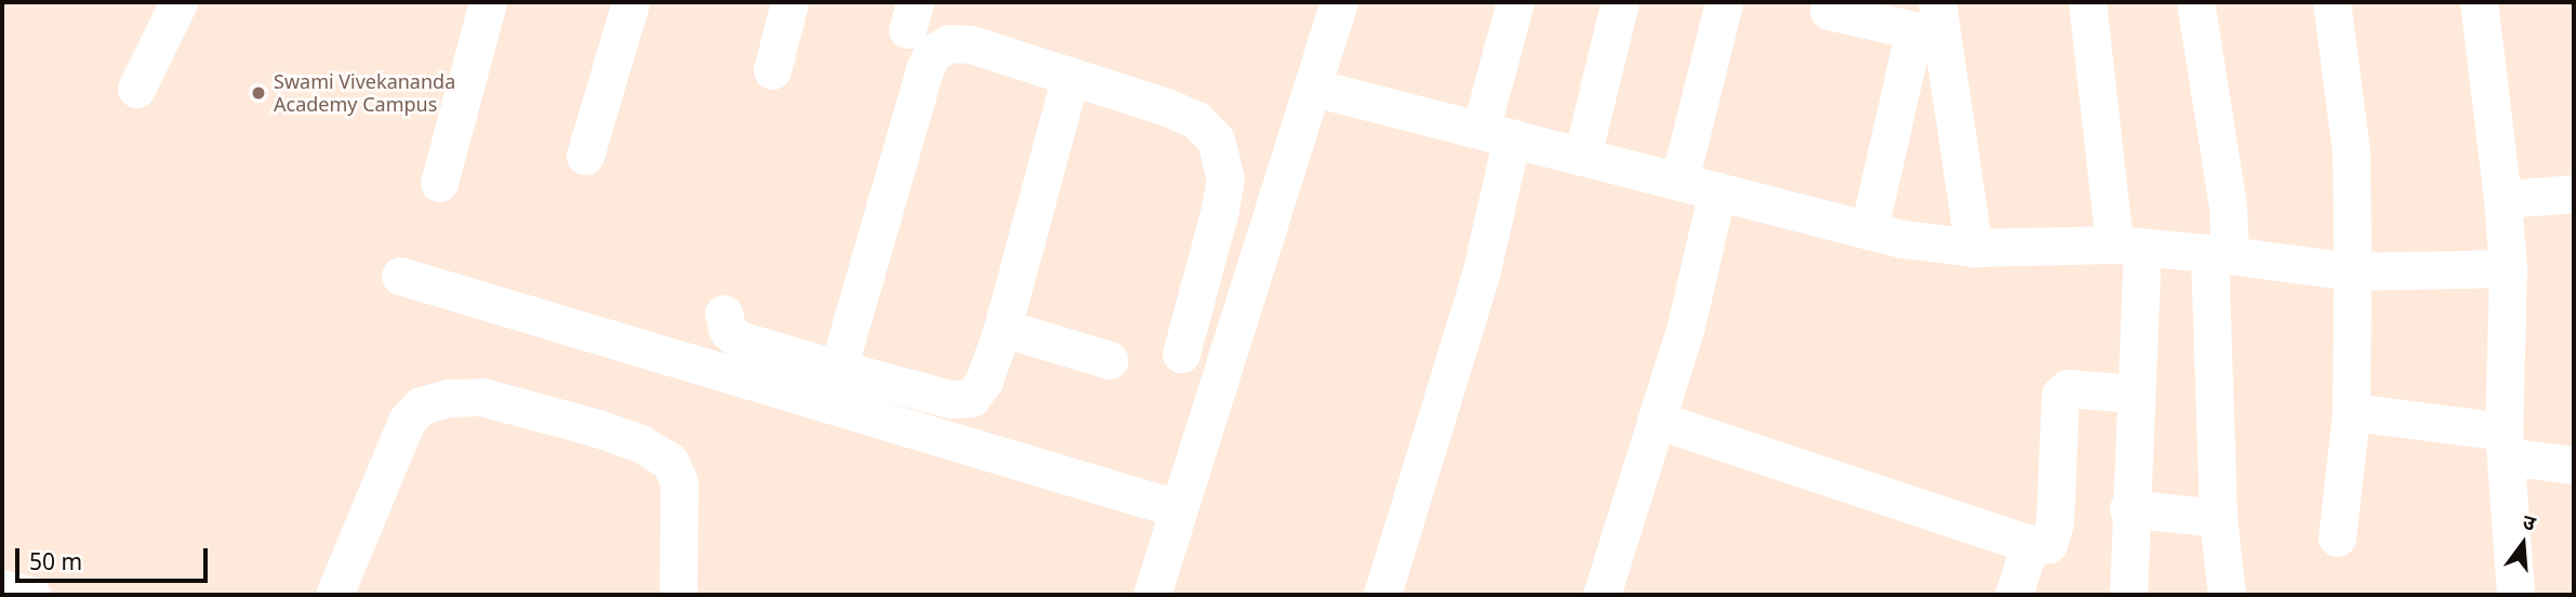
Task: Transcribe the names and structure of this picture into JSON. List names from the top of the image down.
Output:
{
  "places": ["Swami Vivekananda Academy Campus"],
  "scale_bar": "50 m",
  "north": "top"
}
